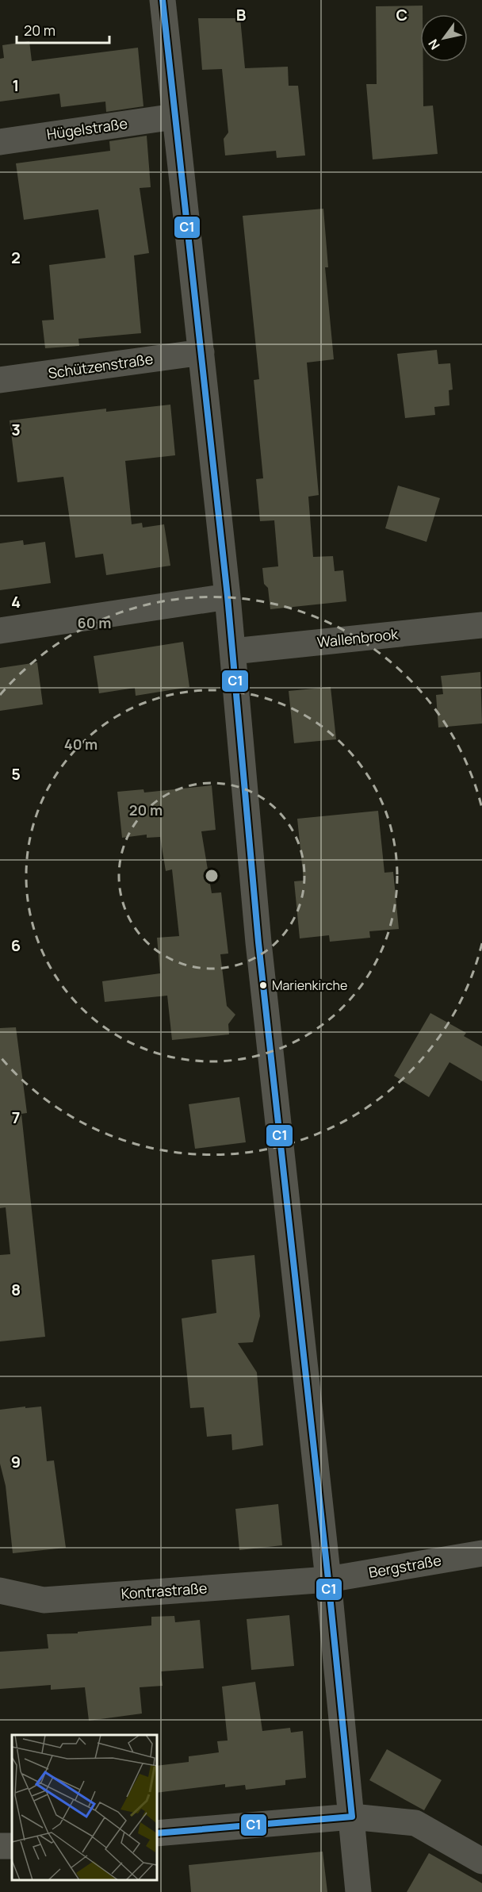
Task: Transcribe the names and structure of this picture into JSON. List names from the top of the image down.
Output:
{
  "streets": {
    "street": [
      "Hügelstraße",
      "Schützenstraße",
      "Wallenbrook",
      "Bergstraße",
      "Kontrastraße"
    ]
  },
  "crossings": [
    ["Bergstraße", "Kontrastraße"]
  ],
  "places": ["Marienkirche"],
  "lines": ["transit line C1"],
  "scale_bar": "20 m",
  "north": "bottom left",
  "grid": {
    "columns": ["B", "C"],
    "rows": [
      "1",
      "2",
      "3",
      "4",
      "5",
      "6",
      "7",
      "8",
      "9"
    ]
  },
  "rings": ["60 m", "40 m", "20 m"]
}
